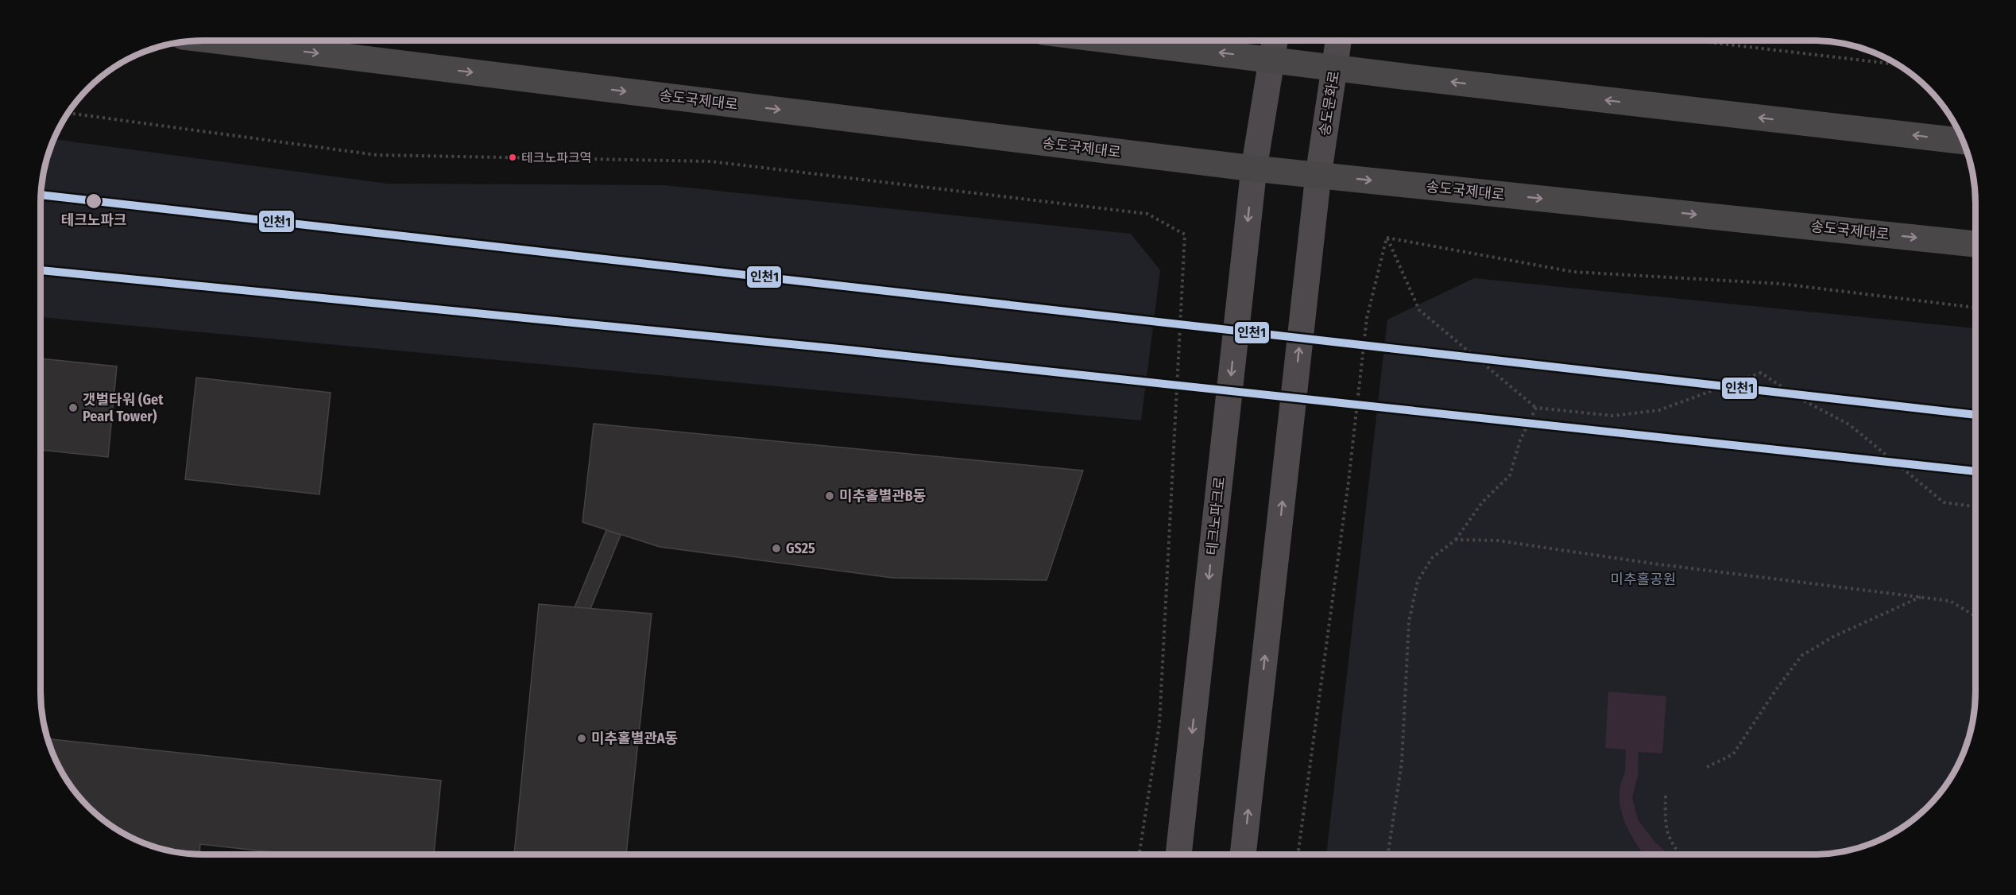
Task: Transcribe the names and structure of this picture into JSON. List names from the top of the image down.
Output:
{
  "streets": {
    "main road": ["송도국제대로"],
    "street": ["송도문화로", "테크노파크로"]
  },
  "crossings": [
    ["송도국제대로", "송도문화로"],
    ["송도국제대로", "테크노파크로"]
  ],
  "parks": ["미추홀공원"],
  "places": [
    "테크노파크역",
    "테크노파크",
    "갯벌타워 (Get Pearl Tower)",
    "미추홀별관B동",
    "GS25",
    "미추홀별관A동"
  ],
  "lines": ["transit line 인천1"]
}
